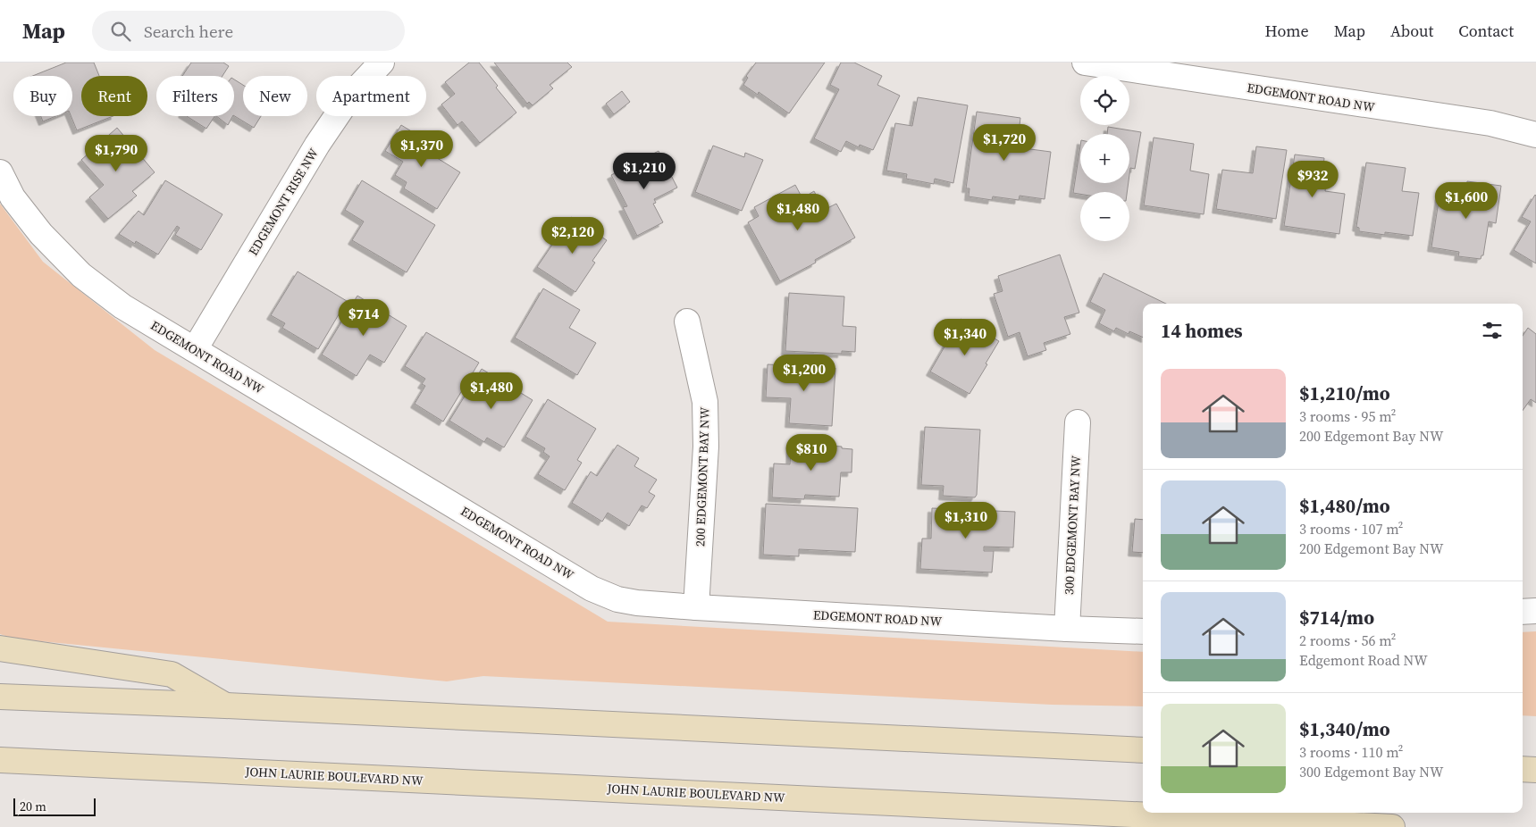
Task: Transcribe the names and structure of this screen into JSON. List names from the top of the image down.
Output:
{
  "streets": {
    "main road": ["JOHN LAURIE BOULEVARD NW"],
    "street": [
      "EDGEMONT ROAD NW",
      "EDGEMONT RISE NW",
      "200 EDGEMONT BAY NW",
      "300 EDGEMONT BAY NW"
    ]
  },
  "crossings": [
    ["EDGEMONT ROAD NW", "EDGEMONT RISE NW"],
    ["EDGEMONT ROAD NW", "200 EDGEMONT BAY NW"],
    ["EDGEMONT ROAD NW", "300 EDGEMONT BAY NW"]
  ],
  "scale_bar": "20 m",
  "page": {
    "header": "Map",
    "search": "Search here",
    "nav": [
      "Home",
      "Map",
      "About",
      "Contact"
    ],
    "map_buttons": ["+", "−"],
    "chip": [
      "Buy",
      "Rent",
      "Filters",
      "New",
      "Apartment"
    ],
    "price": [
      "$1,720",
      "$1,370",
      "$1,790",
      "$1,210",
      "$932",
      "$1,600",
      "$1,480",
      "$2,120",
      "$714",
      "$1,340",
      "$1,200",
      "$1,480",
      "$810",
      "$1,310"
    ],
    "heading": "14 homes",
    "list": [
      {
        "name": "$1,210/mo",
        "note": "3 rooms · 95 m² · 200 Edgemont Bay NW"
      },
      {
        "name": "$1,480/mo",
        "note": "3 rooms · 107 m² · 200 Edgemont Bay NW"
      },
      {
        "name": "$714/mo",
        "note": "2 rooms · 56 m² · Edgemont Road NW"
      },
      {
        "name": "$1,340/mo",
        "note": "3 rooms · 110 m² · 300 Edgemont Bay NW"
      }
    ],
    "scale": "20 m"
  }
}
